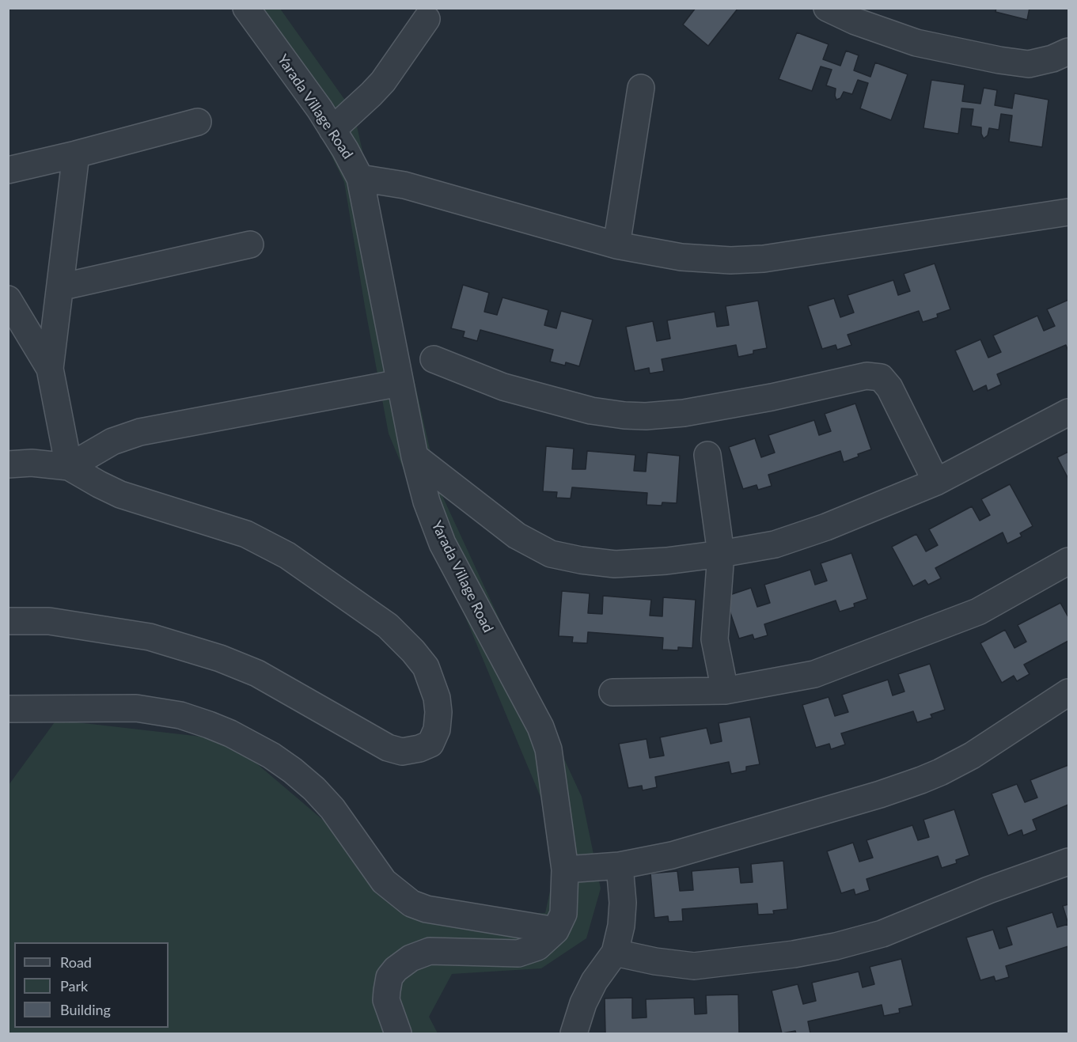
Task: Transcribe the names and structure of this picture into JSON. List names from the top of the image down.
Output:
{
  "streets": {
    "street": ["Yarada Village Road"]
  },
  "legend": ["Road", "Park", "Building"]
}
